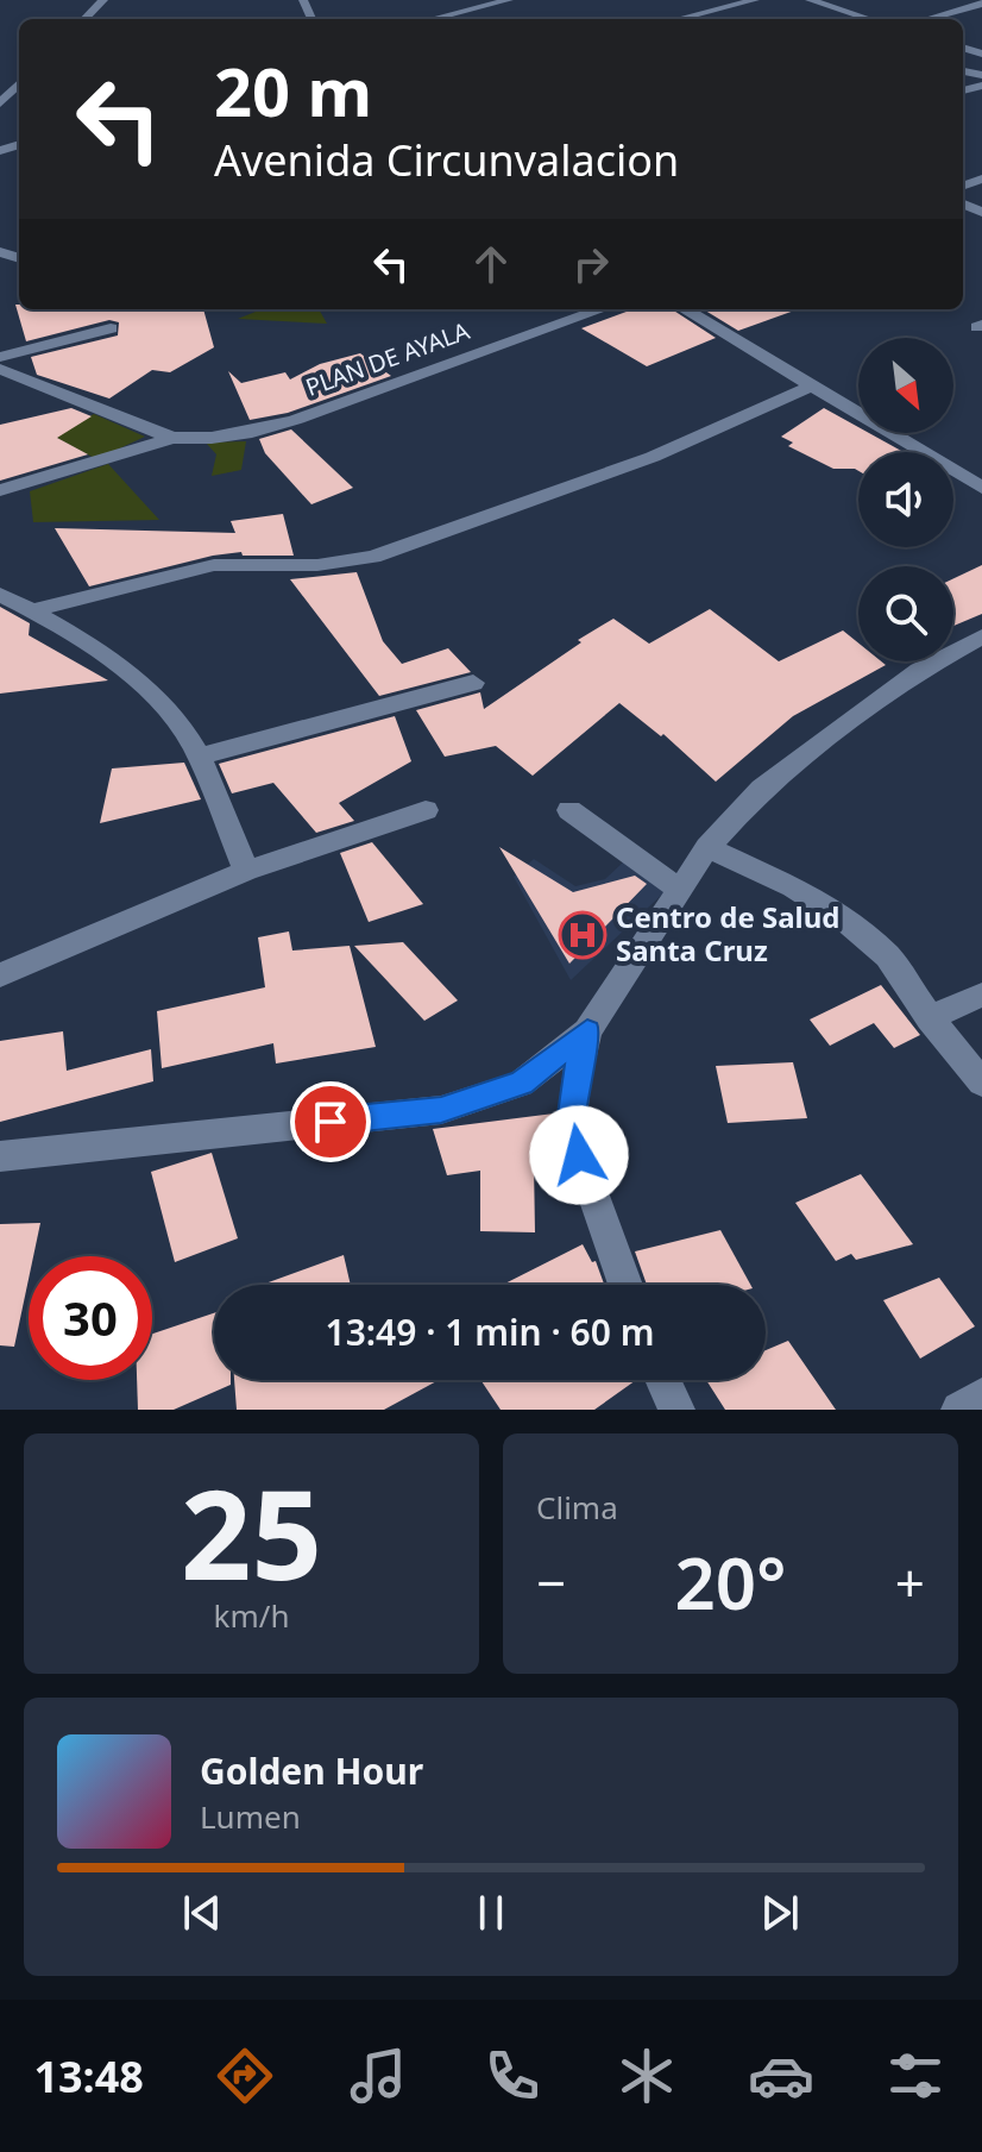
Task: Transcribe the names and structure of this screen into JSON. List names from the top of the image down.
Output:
{
  "streets": {
    "street": ["PLAN DE AYALA"]
  },
  "places": {
    "hospital": ["Centro de Salud Santa Cruz"]
  },
  "north": "bottom right",
  "page": {
    "turn": ["20 m", "Avenida Circunvalacion"],
    "limit": "30",
    "trip": "13:49 · 1 min · 60 m",
    "tile": [
      ["25", "km/h"],
      "Clima"
    ],
    "heat": ["−", "20°", "+"],
    "song": ["Golden Hour", "Lumen"],
    "tabs": "13:48"
  }
}
